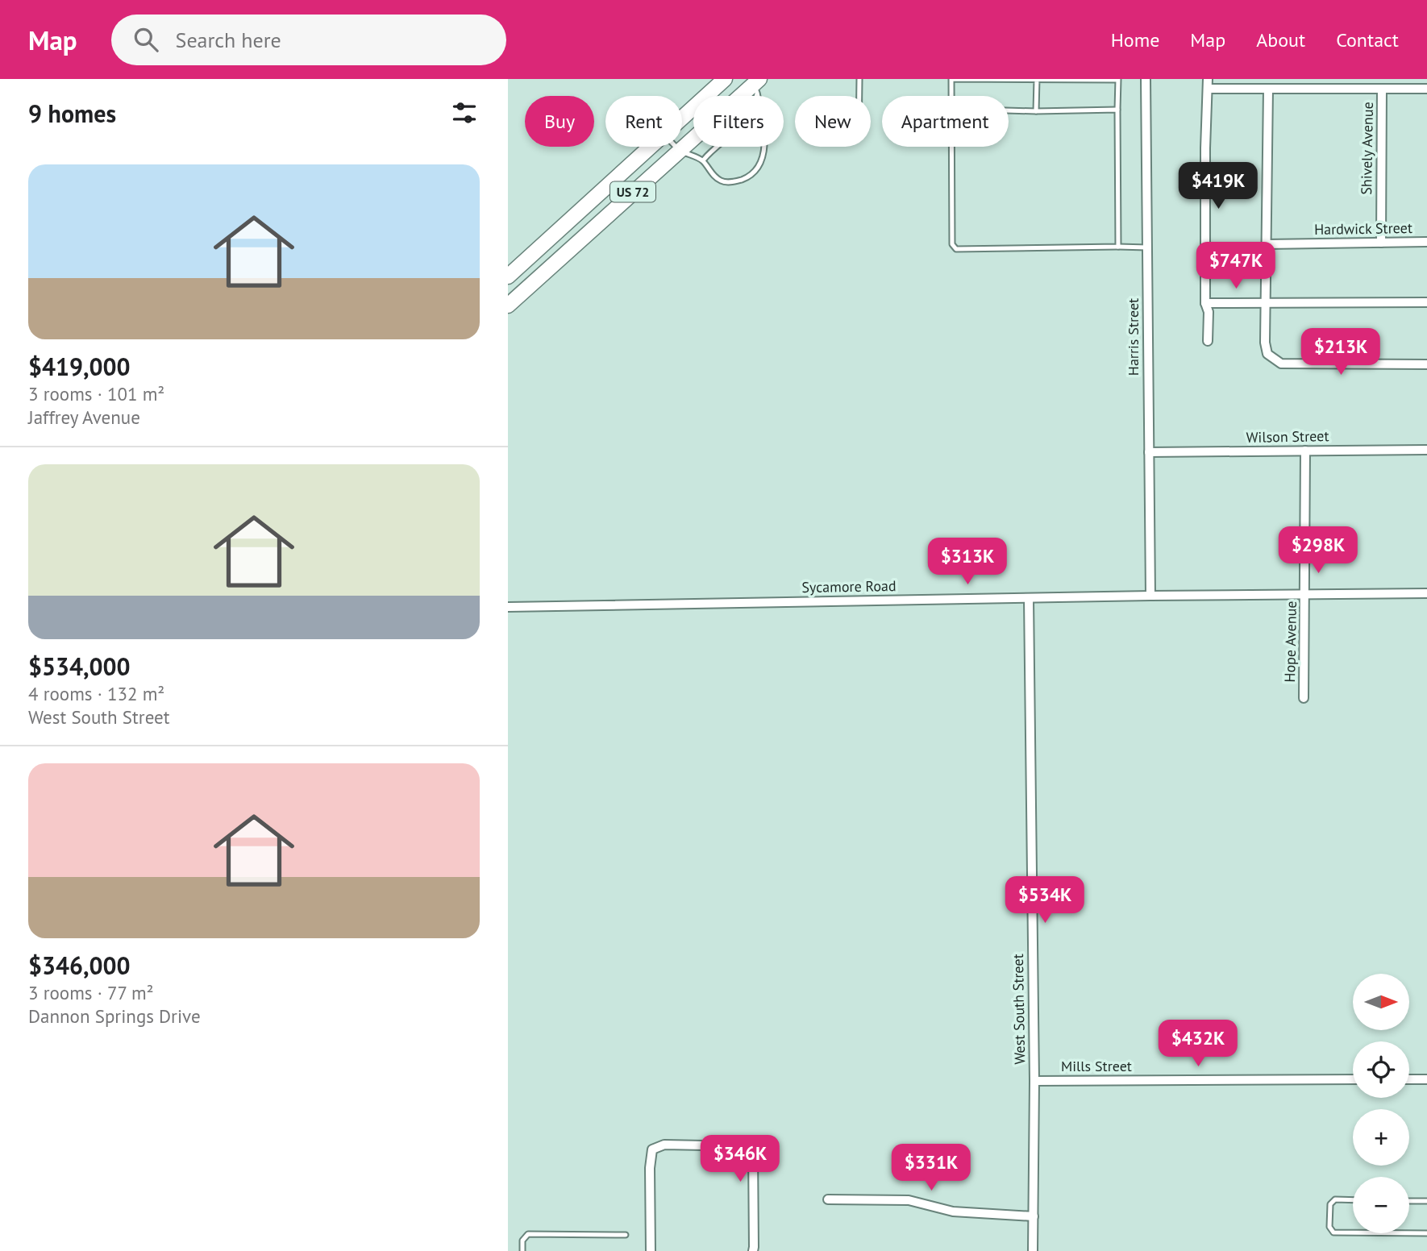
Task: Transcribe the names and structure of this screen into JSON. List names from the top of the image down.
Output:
{
  "streets": {
    "main road": ["US 72"],
    "street": [
      "Shively Avenue",
      "Hardwick Street",
      "Harris Street",
      "Wilson Street",
      "Sycamore Road",
      "Hope Avenue",
      "West South Street",
      "Mills Street"
    ]
  },
  "crossings": [
    ["Shively Avenue", "Hardwick Street"],
    ["Harris Street", "Wilson Street"],
    ["Harris Street", "Sycamore Road"],
    ["Wilson Street", "Hope Avenue"],
    ["Sycamore Road", "Hope Avenue"],
    ["Sycamore Road", "West South Street"],
    ["West South Street", "Mills Street"]
  ],
  "north": "right",
  "page": {
    "header": "Map",
    "search": "Search here",
    "nav": [
      "Home",
      "Map",
      "About",
      "Contact"
    ],
    "heading": "9 homes",
    "chip": [
      "Buy",
      "Rent",
      "Filters",
      "New",
      "Apartment"
    ],
    "list": [
      {
        "name": "$419,000",
        "note": "3 rooms · 101 m² · Jaffrey Avenue"
      },
      {
        "name": "$534,000",
        "note": "4 rooms · 132 m² · West South Street"
      },
      {
        "name": "$346,000",
        "note": "3 rooms · 77 m² · Dannon Springs Drive"
      }
    ],
    "price": [
      "$419K",
      "$747K",
      "$213K",
      "$298K",
      "$313K",
      "$534K",
      "$432K",
      "$346K",
      "$331K"
    ],
    "map_buttons": ["+", "−"]
  }
}
